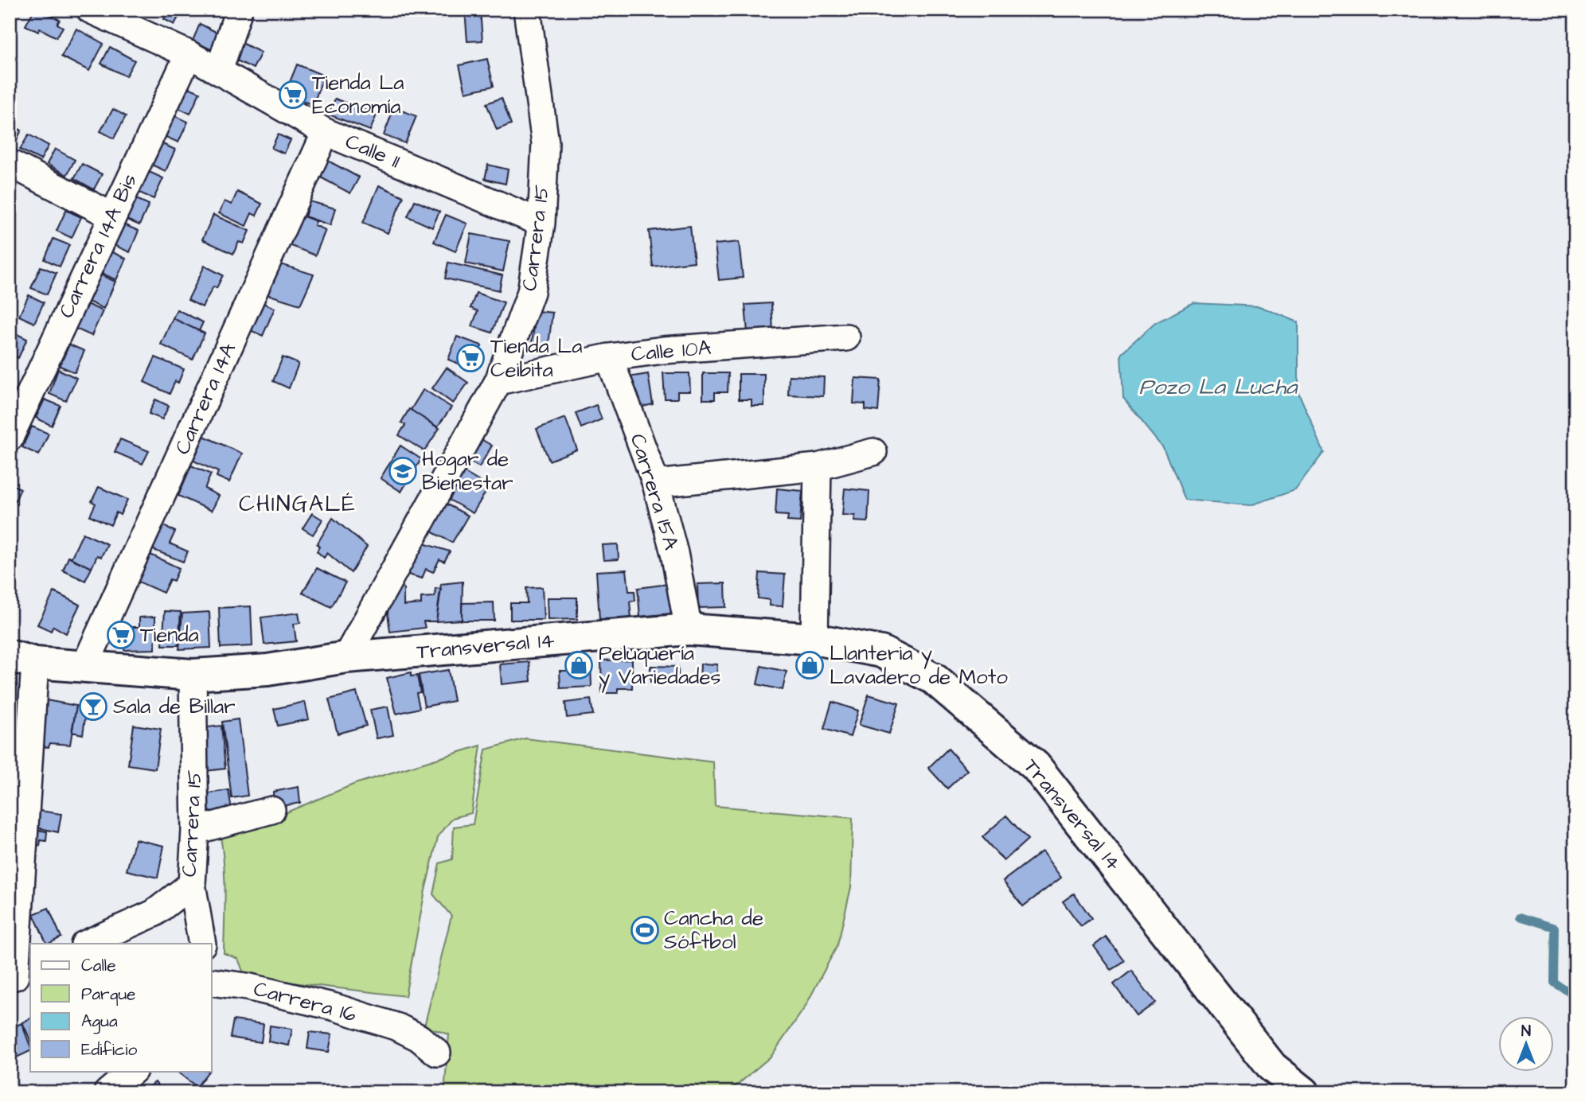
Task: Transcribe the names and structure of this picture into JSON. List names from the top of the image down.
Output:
{
  "streets": {
    "street": [
      "Calle 11",
      "Carrera 15",
      "Carrera 14A Bis",
      "Calle 10A",
      "Carrera 14A",
      "Carrera 15A",
      "Transversal 14",
      "Carrera 16"
    ]
  },
  "crossings": [
    ["Calle 11", "Carrera 15"],
    ["Calle 11", "Carrera 14A Bis"],
    ["Calle 11", "Carrera 14A"],
    ["Carrera 15", "Calle 10A"],
    ["Carrera 15", "Transversal 14"],
    ["Calle 10A", "Carrera 15A"],
    ["Carrera 14A", "Transversal 14"],
    ["Carrera 15A", "Transversal 14"]
  ],
  "districts": ["CHINGALÉ"],
  "water": ["Pozo La Lucha"],
  "places": {
    "supermarket": ["Tienda La Economía", "Tienda La Ceibita", "Tienda"],
    "school or university": ["Hogar de Bienestar"],
    "shop": ["Peluquería y Variedades", "Llanteria y Lavadero de Moto"],
    "bar": ["Sala de Billar"],
    "sports": ["Cancha de Sóftbol"]
  },
  "legend": [
    "Calle",
    "Parque",
    "Agua",
    "Edificio"
  ],
  "north": "top"
}
